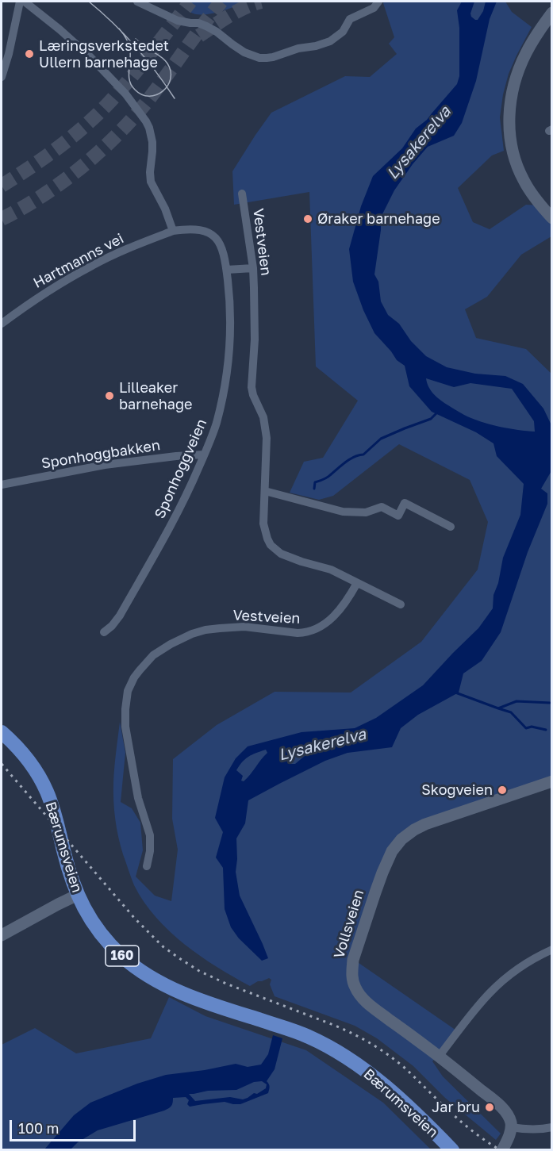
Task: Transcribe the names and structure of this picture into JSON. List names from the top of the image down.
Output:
{
  "streets": {
    "main road": ["Bærumsveien", "Vollsveien", "160"],
    "street": [
      "Vestveien",
      "Hartmanns vei",
      "Sponhoggbakken",
      "Sponhoggveien"
    ]
  },
  "crossings": [
    ["Hartmanns vei", "Sponhoggveien"],
    ["Sponhoggbakken", "Sponhoggveien"]
  ],
  "water": ["Lysakerelva"],
  "places": [
    "Læringsverkstedet Ullern barnehage",
    "Øraker barnehage",
    "Lilleaker barnehage",
    "Skogveien",
    "Jar bru"
  ],
  "scale_bar": "100 m"
}
